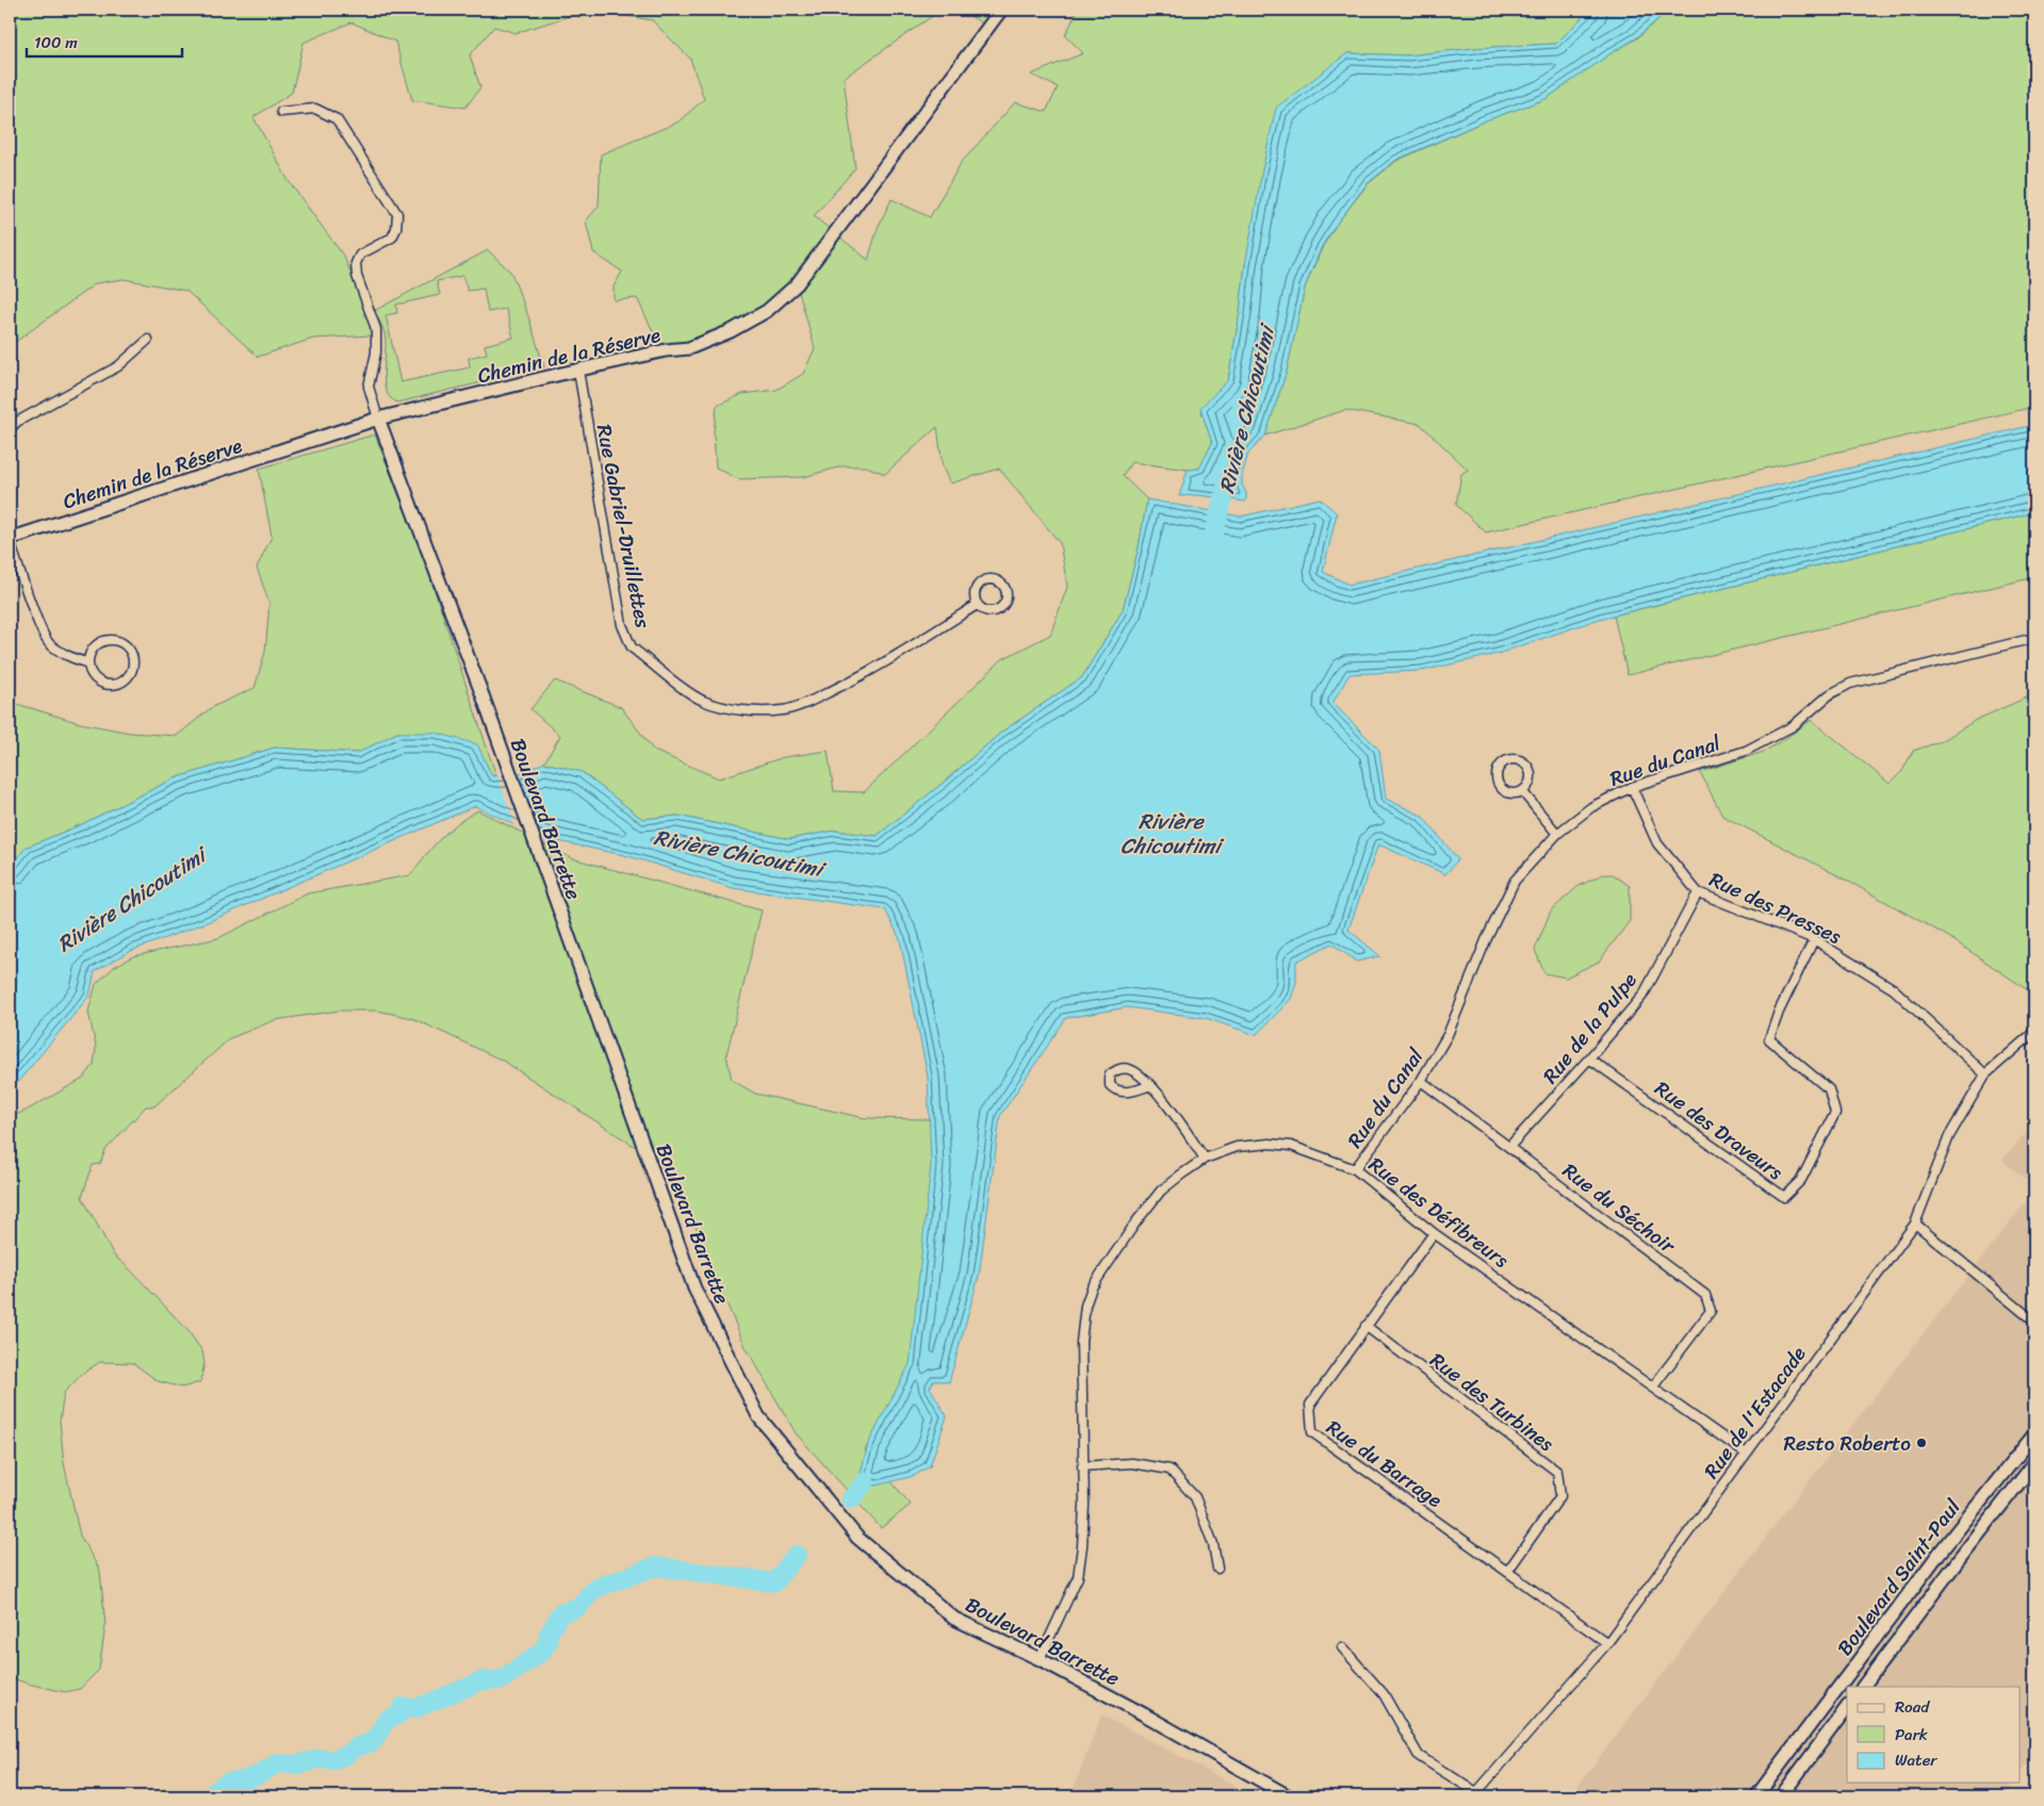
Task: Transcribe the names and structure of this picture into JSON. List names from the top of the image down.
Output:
{
  "streets": {
    "street": [
      "Chemin de la Réserve",
      "Rue Gabriel-Druillettes",
      "Rue du Canal",
      "Boulevard Barrette",
      "Rue des Presses",
      "Rue de la Pulpe",
      "Rue des Draveurs",
      "Rue du Séchoir",
      "Rue des Défibreurs",
      "Rue des Turbines",
      "Rue de l'Estacade",
      "Rue du Barrage",
      "Boulevard Saint-Paul"
    ]
  },
  "crossings": [
    ["Chemin de la Réserve", "Rue Gabriel-Druillettes"],
    ["Chemin de la Réserve", "Boulevard Barrette"],
    ["Rue du Canal", "Rue des Presses"],
    ["Rue du Canal", "Rue du Séchoir"],
    ["Rue du Canal", "Rue des Défibreurs"],
    ["Boulevard Barrette", "Rue des Défibreurs"],
    ["Rue des Presses", "Rue de la Pulpe"],
    ["Rue des Presses", "Rue des Draveurs"],
    ["Rue des Presses", "Rue de l'Estacade"],
    ["Rue de la Pulpe", "Rue des Draveurs"],
    ["Rue de la Pulpe", "Rue du Séchoir"],
    ["Rue du Séchoir", "Rue des Défibreurs"],
    ["Rue des Défibreurs", "Rue de l'Estacade"],
    ["Rue des Défibreurs", "Rue du Barrage"],
    ["Rue des Turbines", "Rue du Barrage"],
    ["Rue de l'Estacade", "Rue du Barrage"]
  ],
  "water": ["Rivière Chicoutimi"],
  "places": ["Resto Roberto"],
  "legend": ["Road", "Park", "Water"],
  "scale_bar": "100 m"
}
